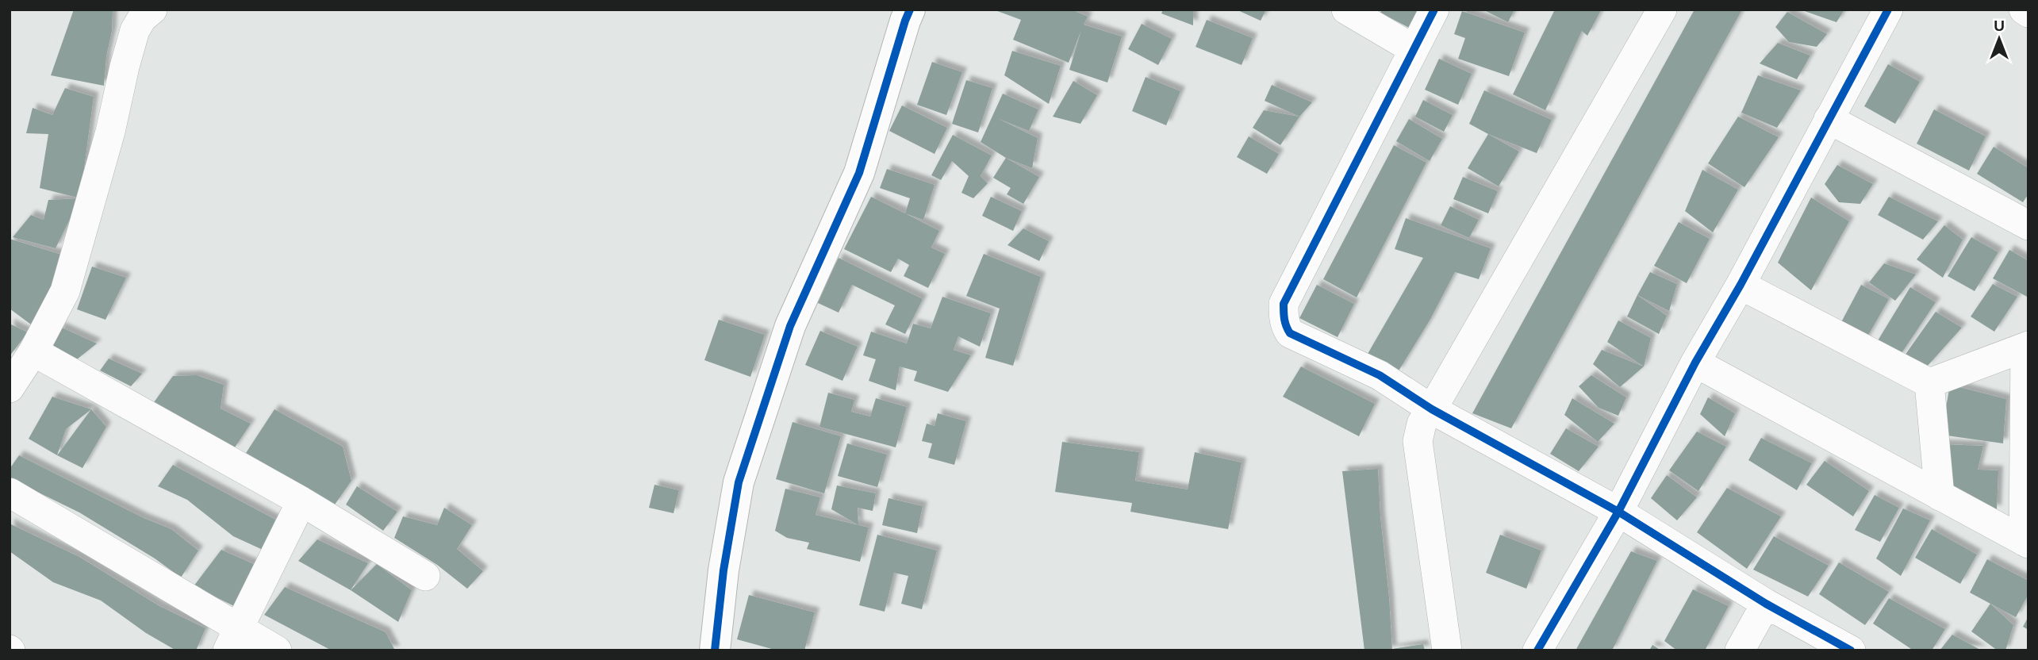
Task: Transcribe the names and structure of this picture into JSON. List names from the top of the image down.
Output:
{
  "north": "top"
}
